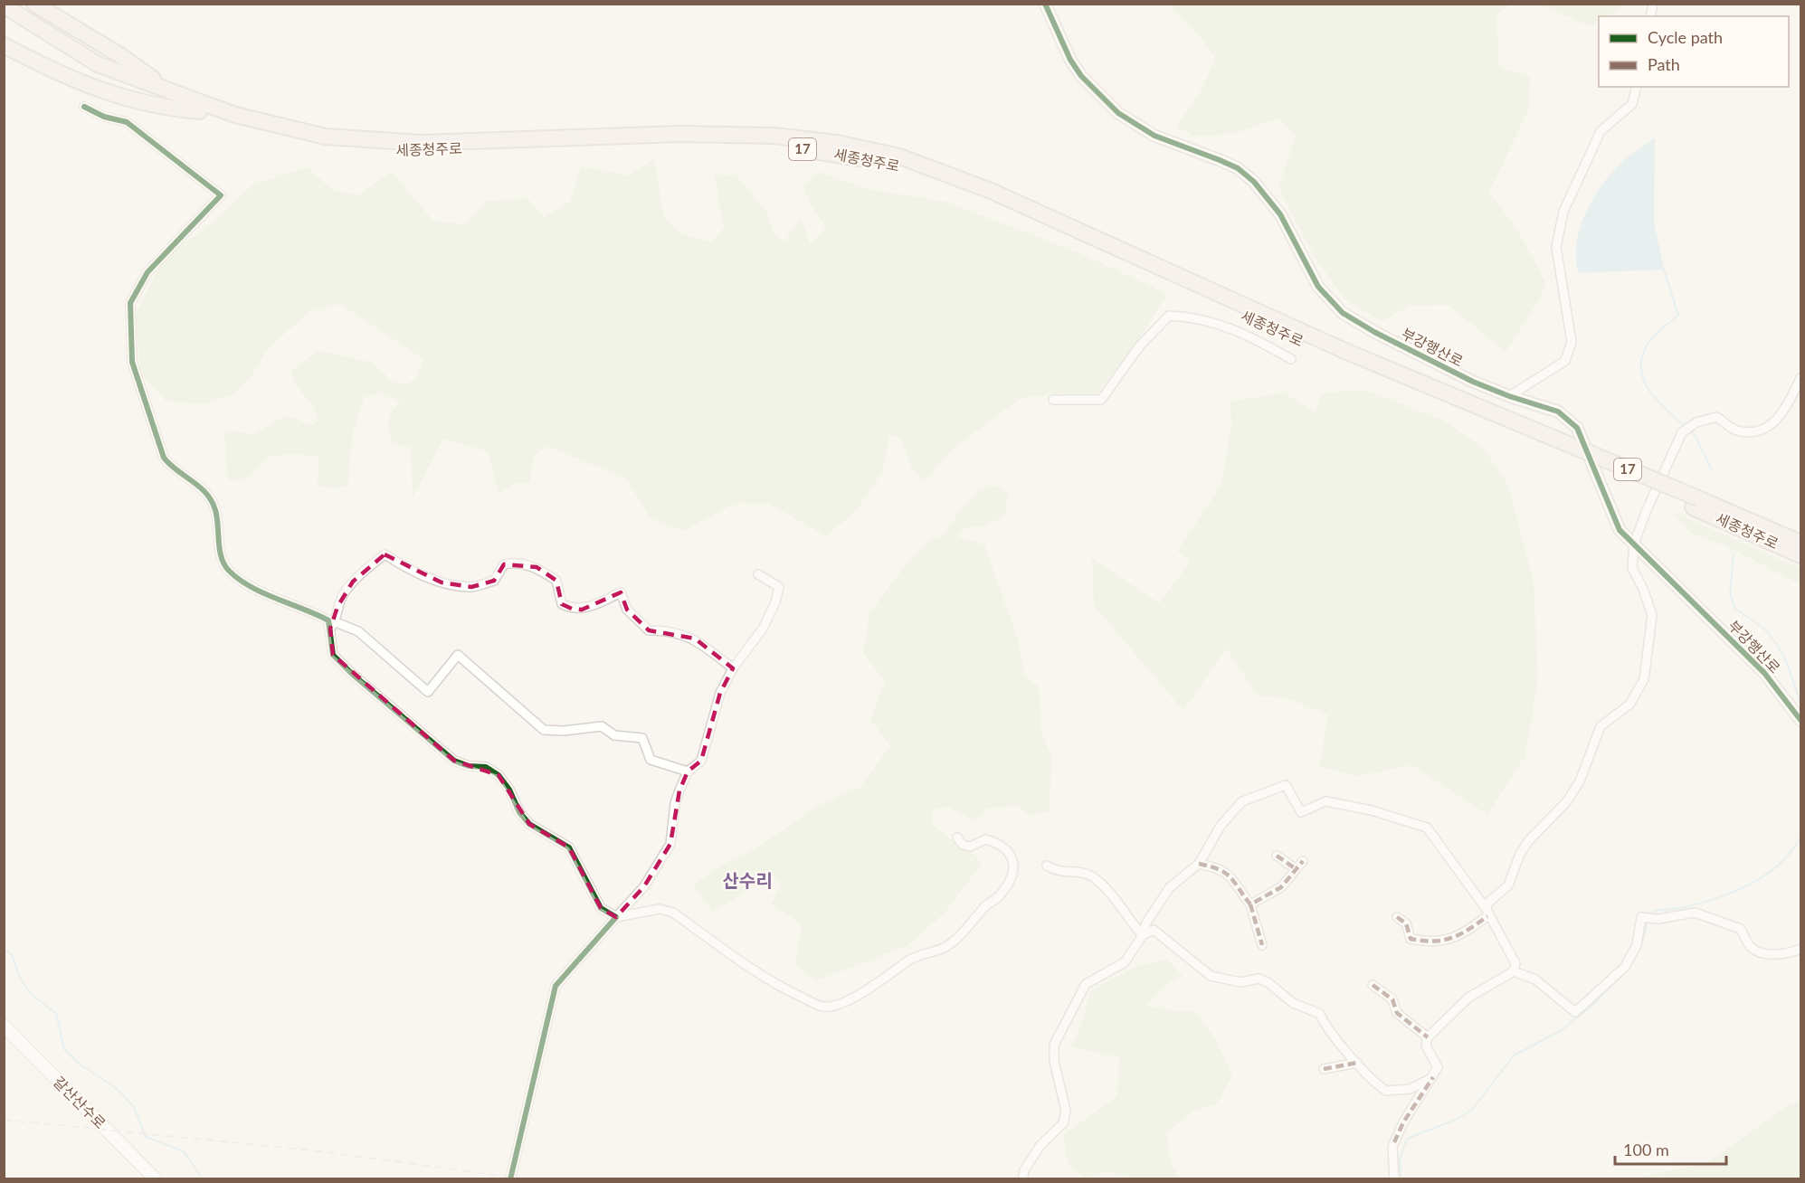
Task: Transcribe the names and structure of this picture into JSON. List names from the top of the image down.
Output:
{
  "streets": {
    "highway": ["세종청주로", "17"],
    "main road": ["갈산산수로"],
    "street": ["부강행산로"]
  },
  "crossings": [
    ["세종청주로", "17"]
  ],
  "districts": ["산수리"],
  "legend": ["Cycle path", "Path"],
  "scale_bar": "100 m"
}
